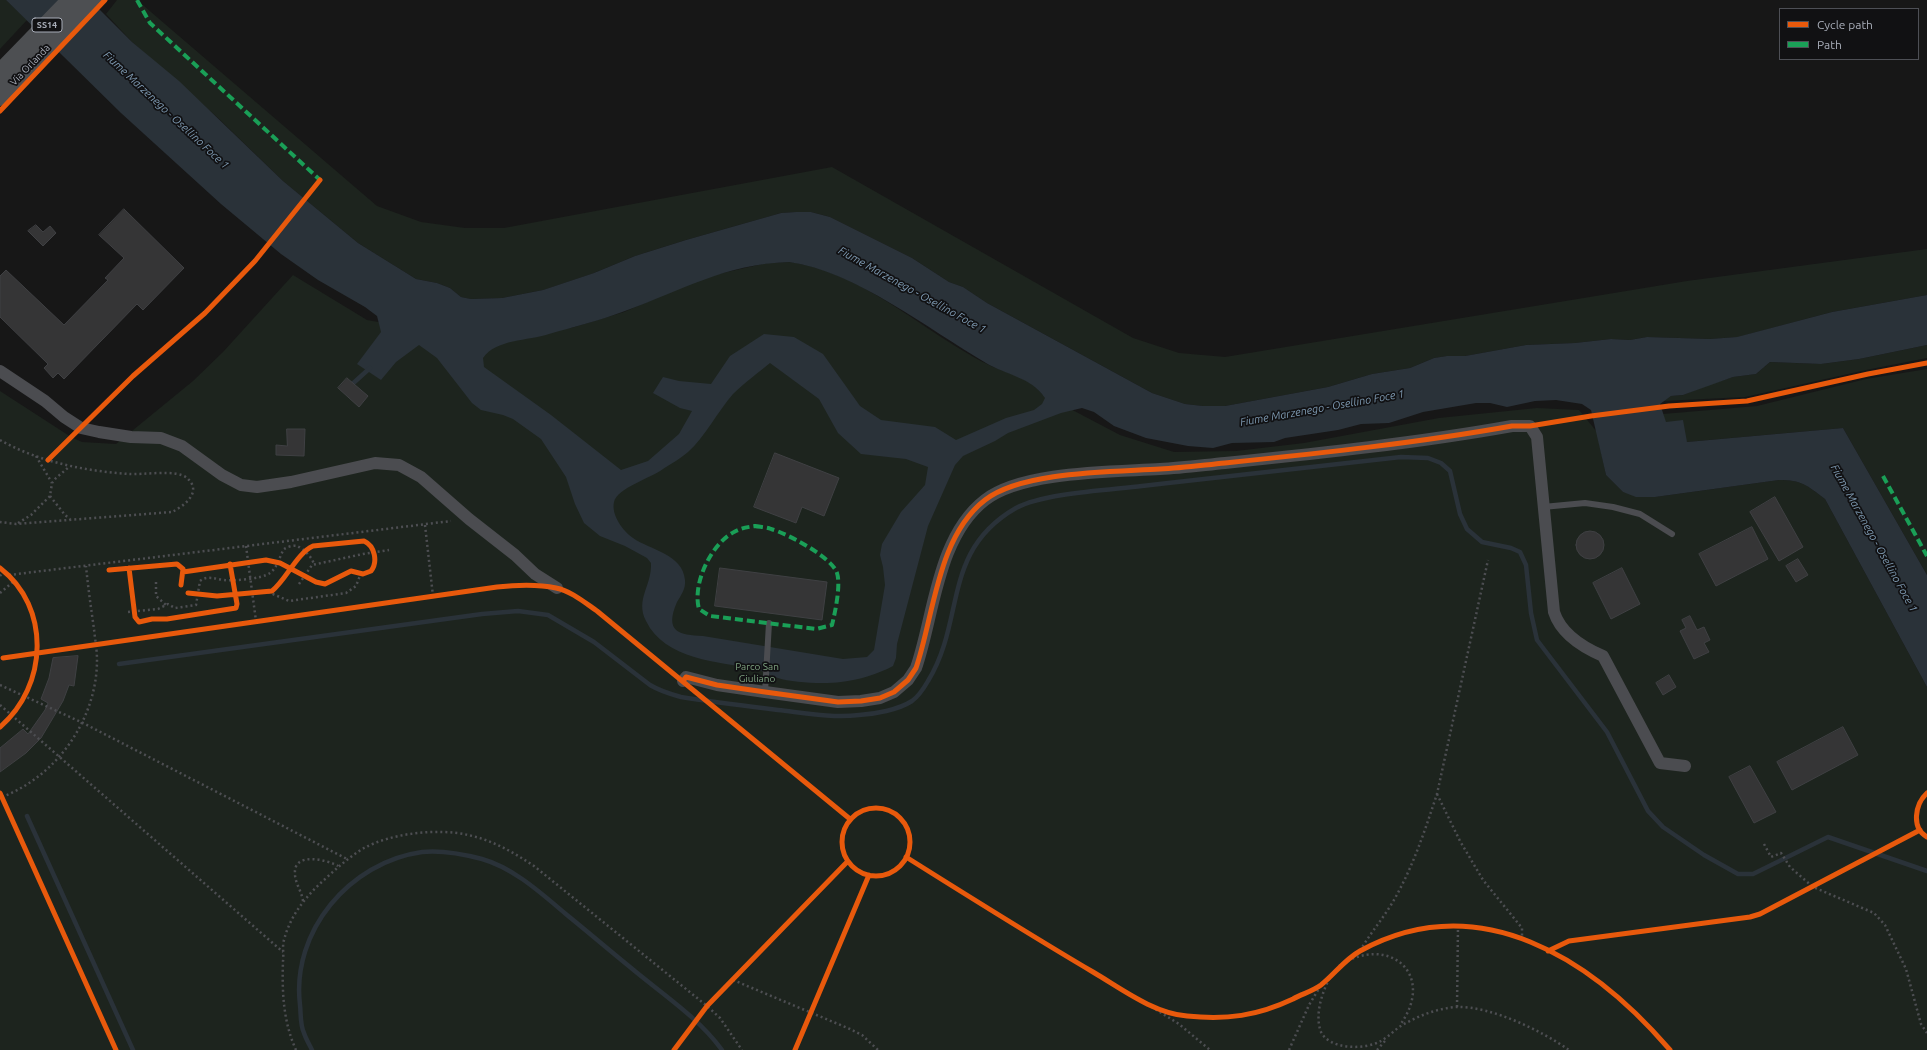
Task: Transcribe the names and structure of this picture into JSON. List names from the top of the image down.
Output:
{
  "streets": {
    "main road": ["SS14", "Via Orlanda"]
  },
  "water": ["Fiume Marzenego - Osellino Foce 1"],
  "parks": ["Parco San Giuliano"],
  "legend": ["Cycle path", "Path"]
}
